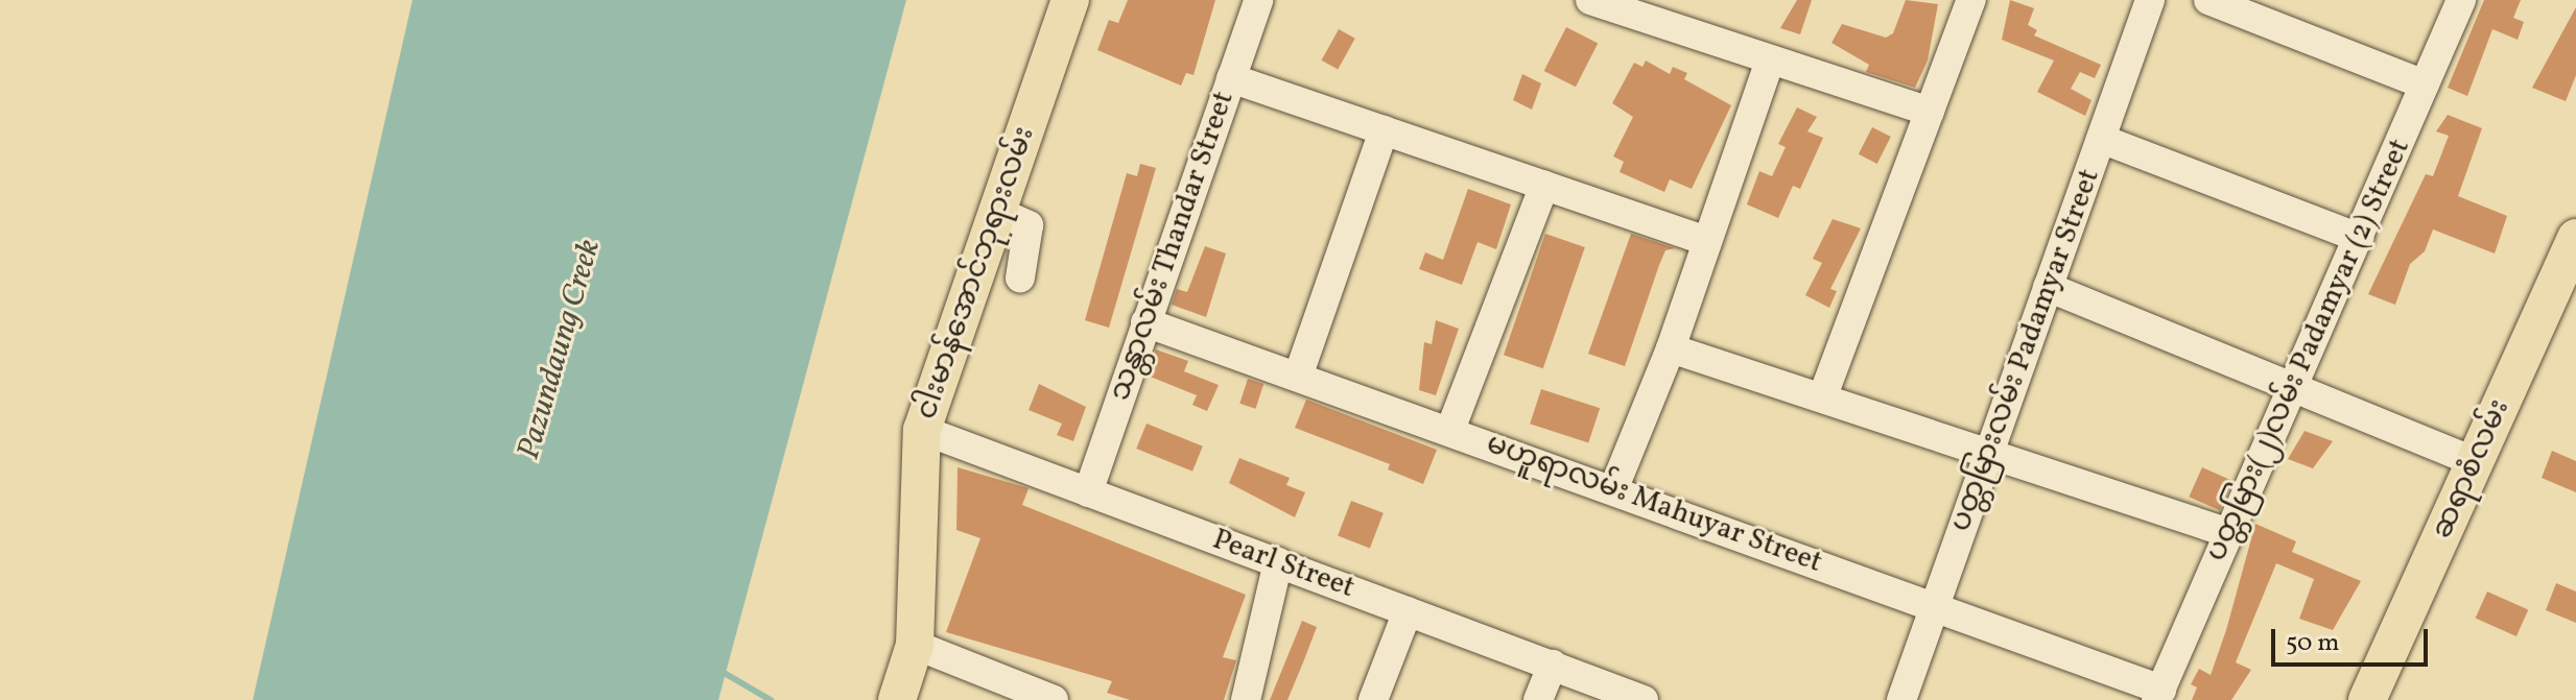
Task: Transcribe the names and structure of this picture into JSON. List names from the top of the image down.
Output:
{
  "streets": {
    "main road": ["ငါးမာန်အောင်ဘုရားလမ်း", "ဆရာစံလမ်း"],
    "street": [
      "သန္တာလမ်း Thandar Street",
      "ပတ္တမြားလမ်း Padamyar Street",
      "ပတ္တမြား(၂)လမ်း Padamyar (2) Street",
      "မဟူရာလမ်း Mahuyar Street",
      "Pearl Street"
    ]
  },
  "crossings": [
    ["သန္တာလမ်း Thandar Street", "မဟူရာလမ်း Mahuyar Street"],
    ["သန္တာလမ်း Thandar Street", "Pearl Street"],
    ["ငါးမာန်အောင်ဘုရားလမ်း", "Pearl Street"],
    ["ပတ္တမြားလမ်း Padamyar Street", "မဟူရာလမ်း Mahuyar Street"],
    ["ပတ္တမြား(၂)လမ်း Padamyar (2) Street", "မဟူရာလမ်း Mahuyar Street"]
  ],
  "water": ["Pazundaung Creek"],
  "scale_bar": "50 m"
}
